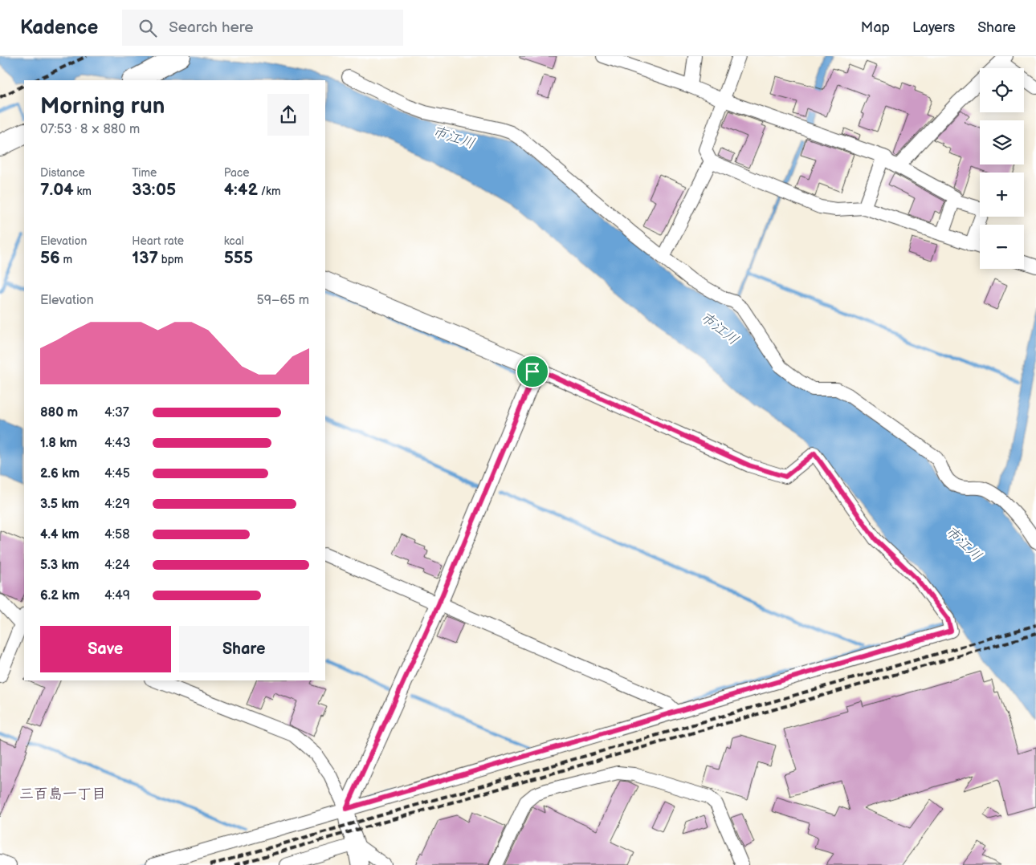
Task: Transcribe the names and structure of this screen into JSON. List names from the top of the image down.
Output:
{
  "districts": ["三百島一丁目"],
  "water": ["市江川"],
  "page": {
    "header": "Kadence",
    "search": "Search here",
    "nav": ["Map", "Layers", "Share"],
    "map_buttons": ["+", "−"],
    "heading": ["Morning run", "07:53 · 8 × 880 m"],
    "stats": [
      ["Distance", "7.04 km"],
      ["Time", "33:05"],
      ["Pace", "4:42 /km"],
      ["Elevation", "56 m"],
      ["Heart rate", "137 bpm"],
      ["kcal", "555"]
    ],
    "chart": ["Elevation", "59–65 m"],
    "list": [
      {
        "name": "880 m",
        "note": "4:37"
      },
      {
        "name": "1.8 km",
        "note": "4:43"
      },
      {
        "name": "2.6 km",
        "note": "4:45"
      },
      {
        "name": "3.5 km",
        "note": "4:29"
      },
      {
        "name": "4.4 km",
        "note": "4:58"
      },
      {
        "name": "5.3 km",
        "note": "4:24"
      },
      {
        "name": "6.2 km",
        "note": "4:49"
      }
    ],
    "buttons": ["Save", "Share"]
  }
}
